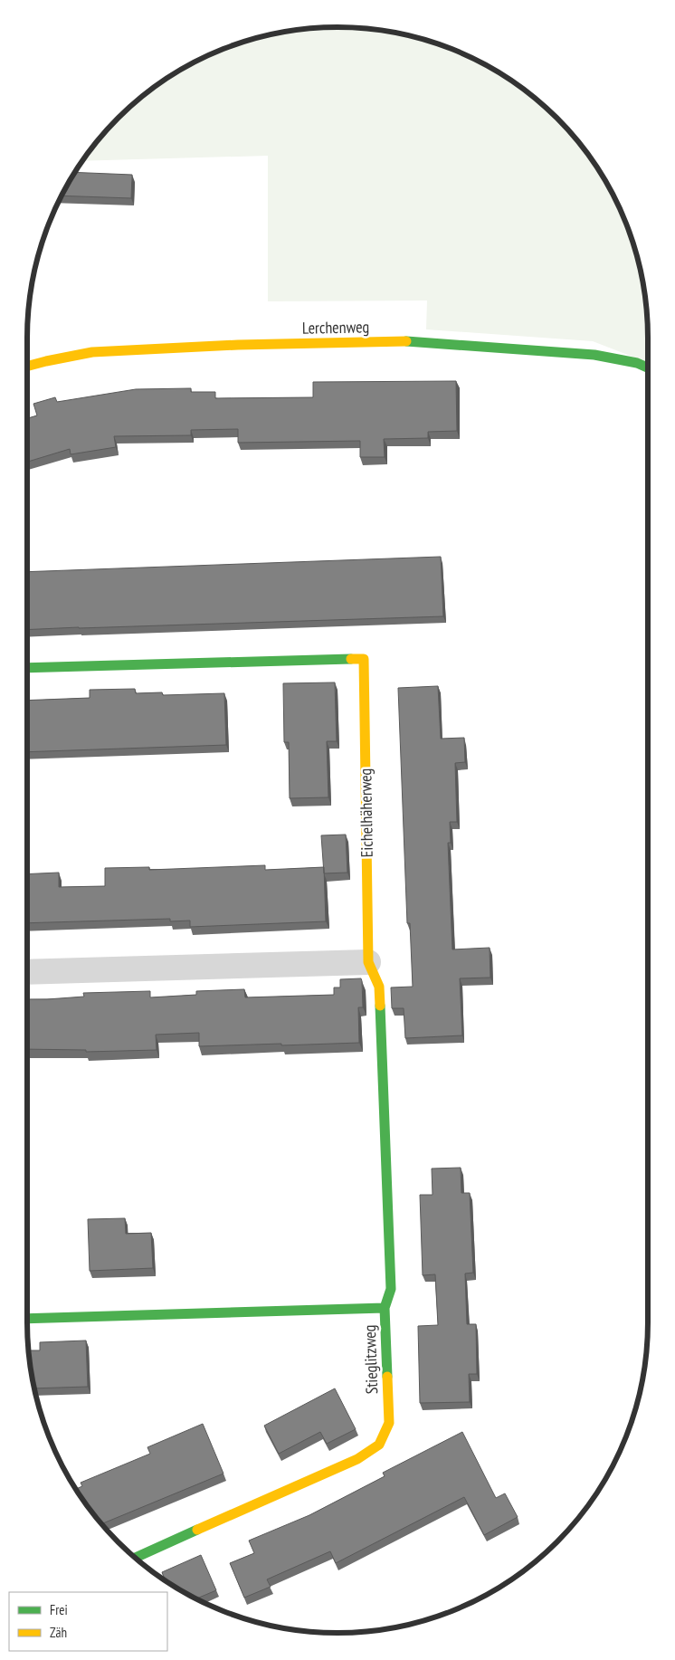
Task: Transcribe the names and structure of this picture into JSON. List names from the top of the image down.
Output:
{
  "streets": {
    "street": ["Lerchenweg", "Eichelhäherweg", "Stieglitzweg"]
  },
  "legend": ["Frei", "Zäh"]
}
